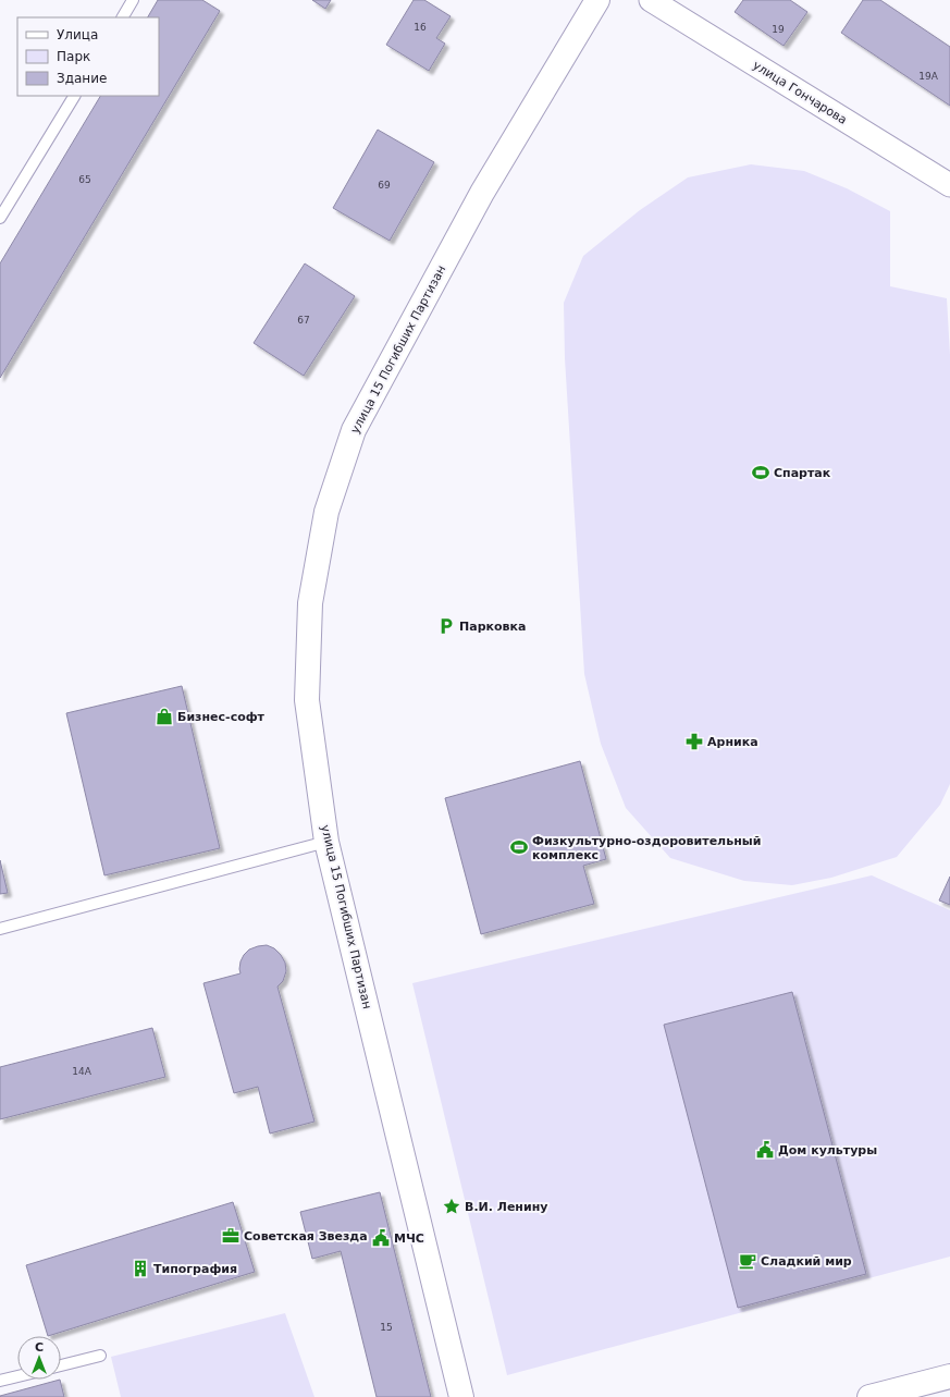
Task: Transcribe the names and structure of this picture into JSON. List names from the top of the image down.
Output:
{
  "streets": {
    "street": ["улица Гончарова", "улица 15 Погибших Партизан"]
  },
  "places": {
    "sports": ["Спартак", "Физкультурно-оздоровительный комплекс"],
    "parking": ["Парковка"],
    "shop": ["Бизнес-софт"],
    "pharmacy": ["Арника"],
    "public building": ["Дом культуры", "МЧС"],
    "place": ["В.И. Ленину"],
    "office": ["Советская Звезда"],
    "cafe": ["Сладкий мир"],
    "building": ["Типография"]
  },
  "house_numbers": [
    "16",
    "19",
    "19А",
    "65",
    "69",
    "67",
    "14А",
    "15"
  ],
  "legend": ["Улица", "Парк", "Здание"],
  "north": "top"
}
